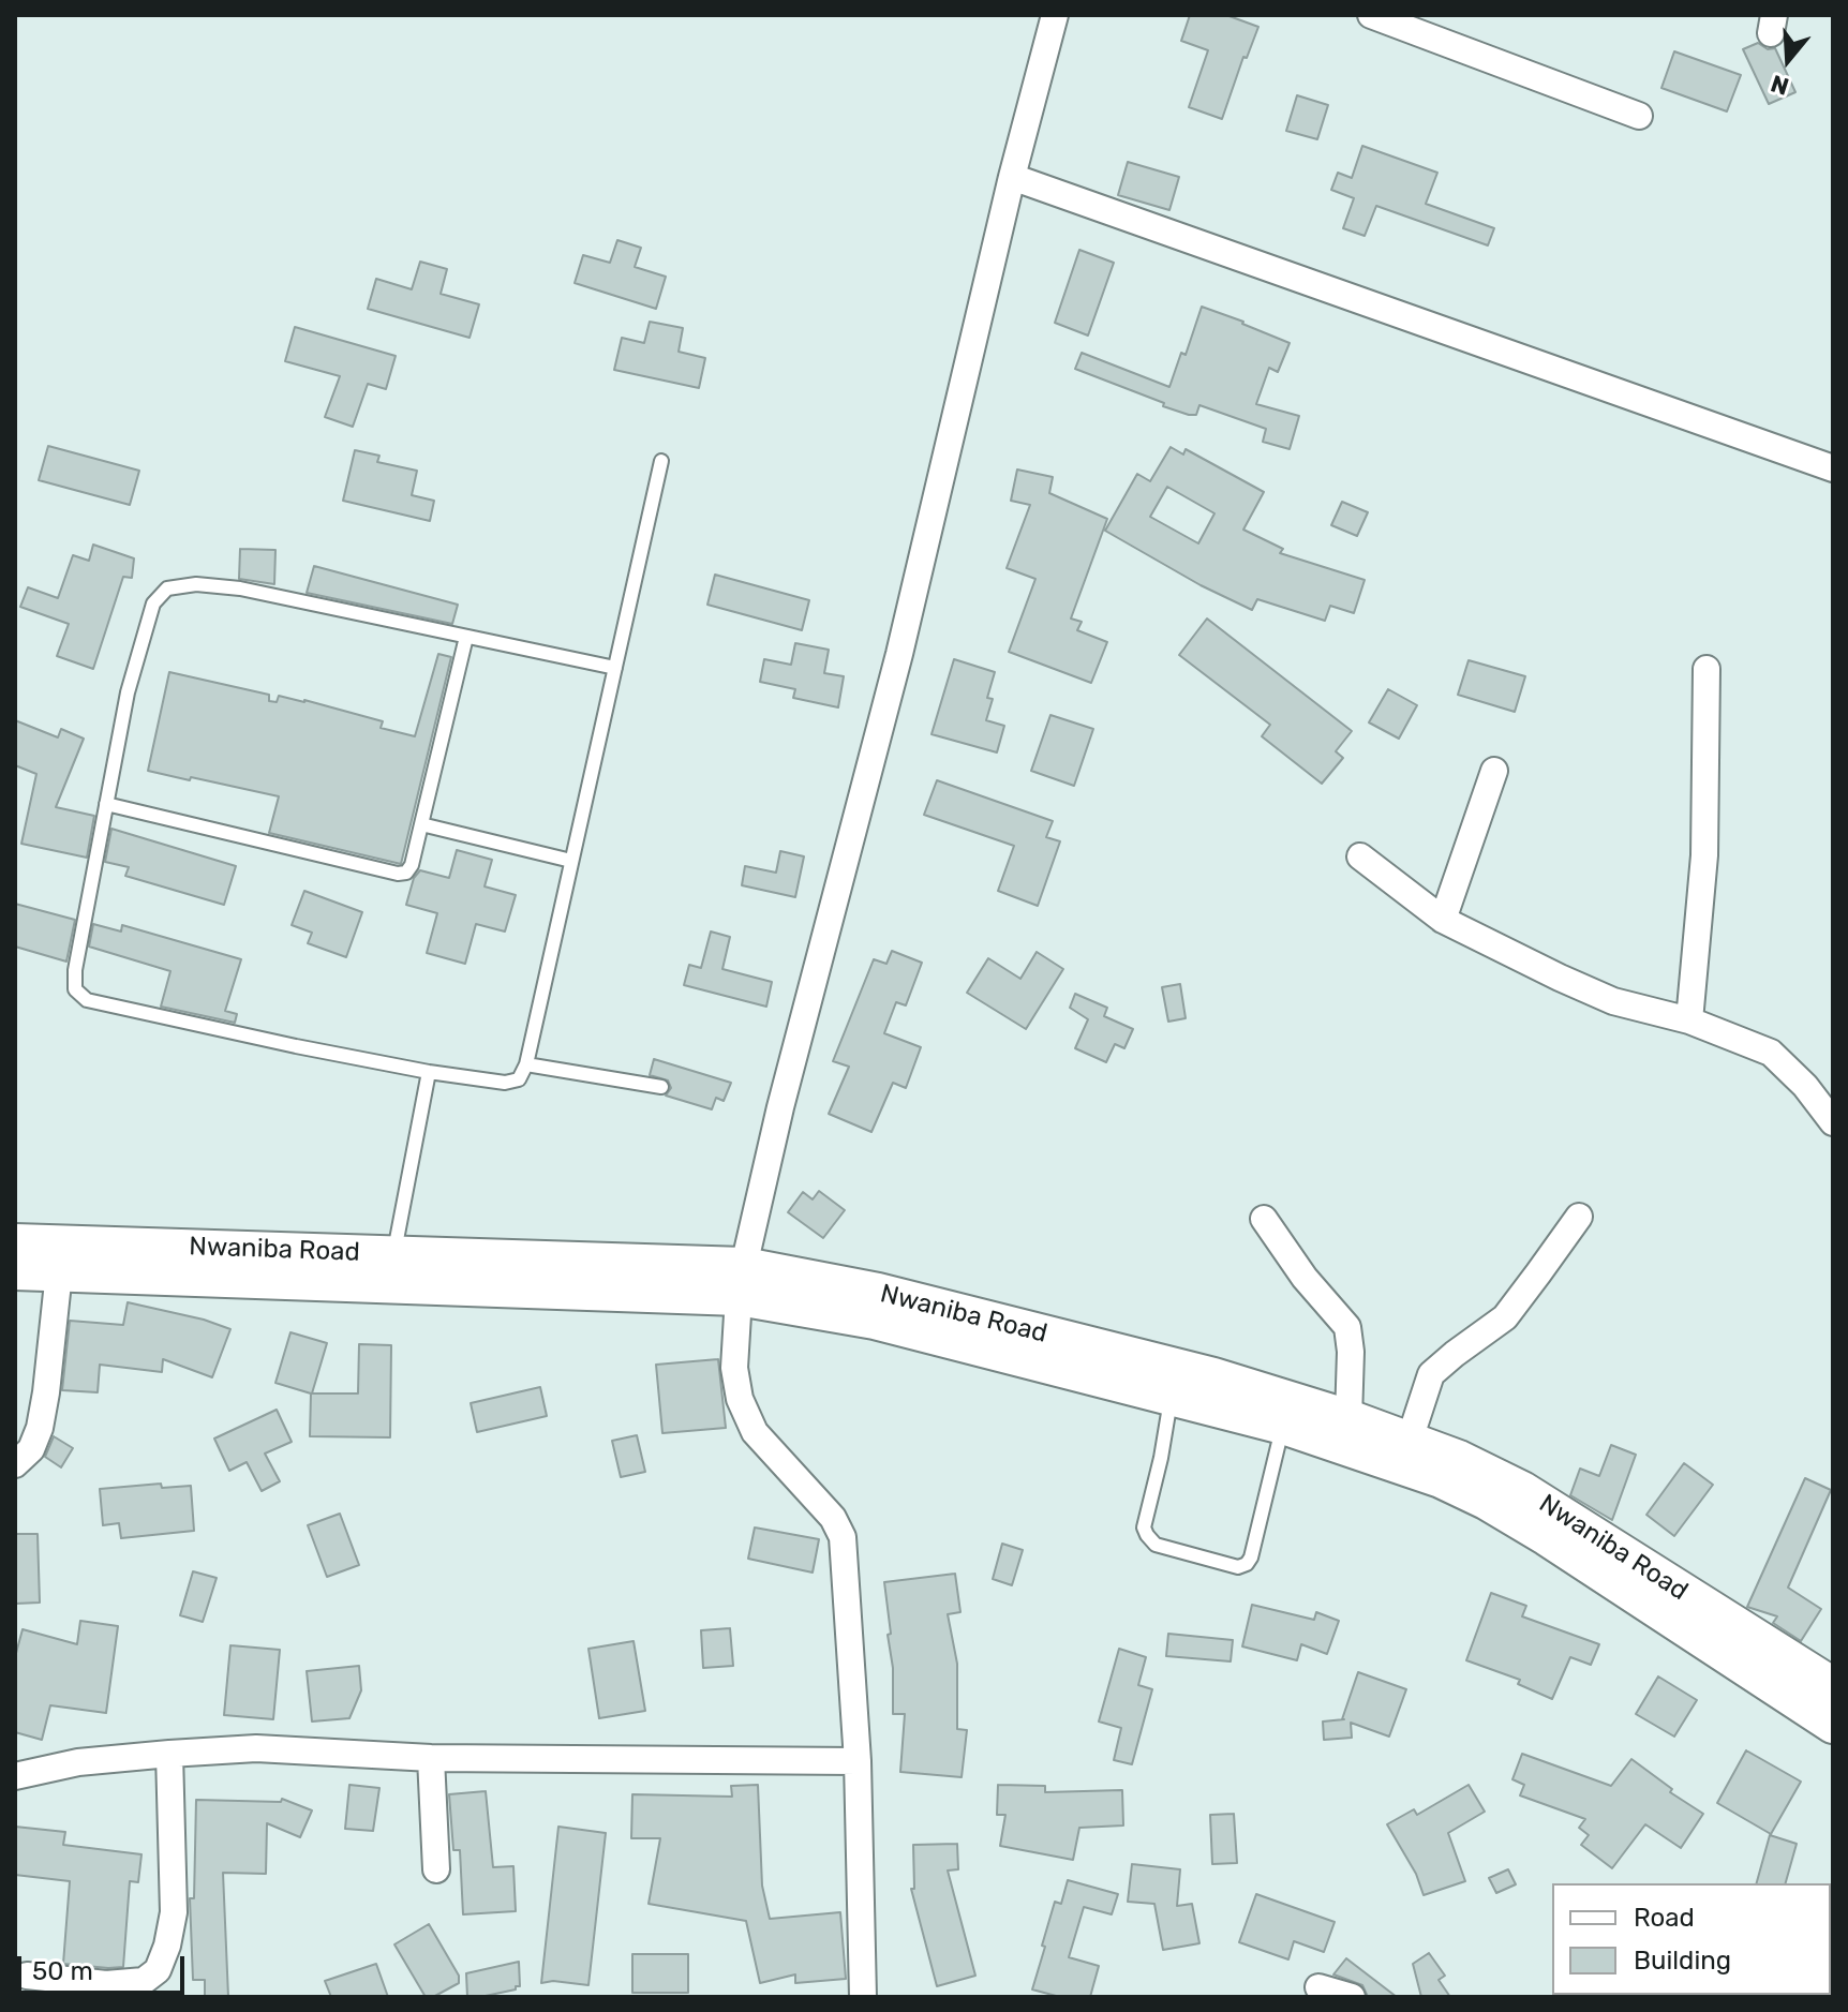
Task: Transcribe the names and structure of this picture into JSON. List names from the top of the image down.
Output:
{
  "streets": {
    "main road": ["Nwaniba Road"]
  },
  "legend": ["Road", "Building"],
  "scale_bar": "50 m",
  "north": "bottom"
}
